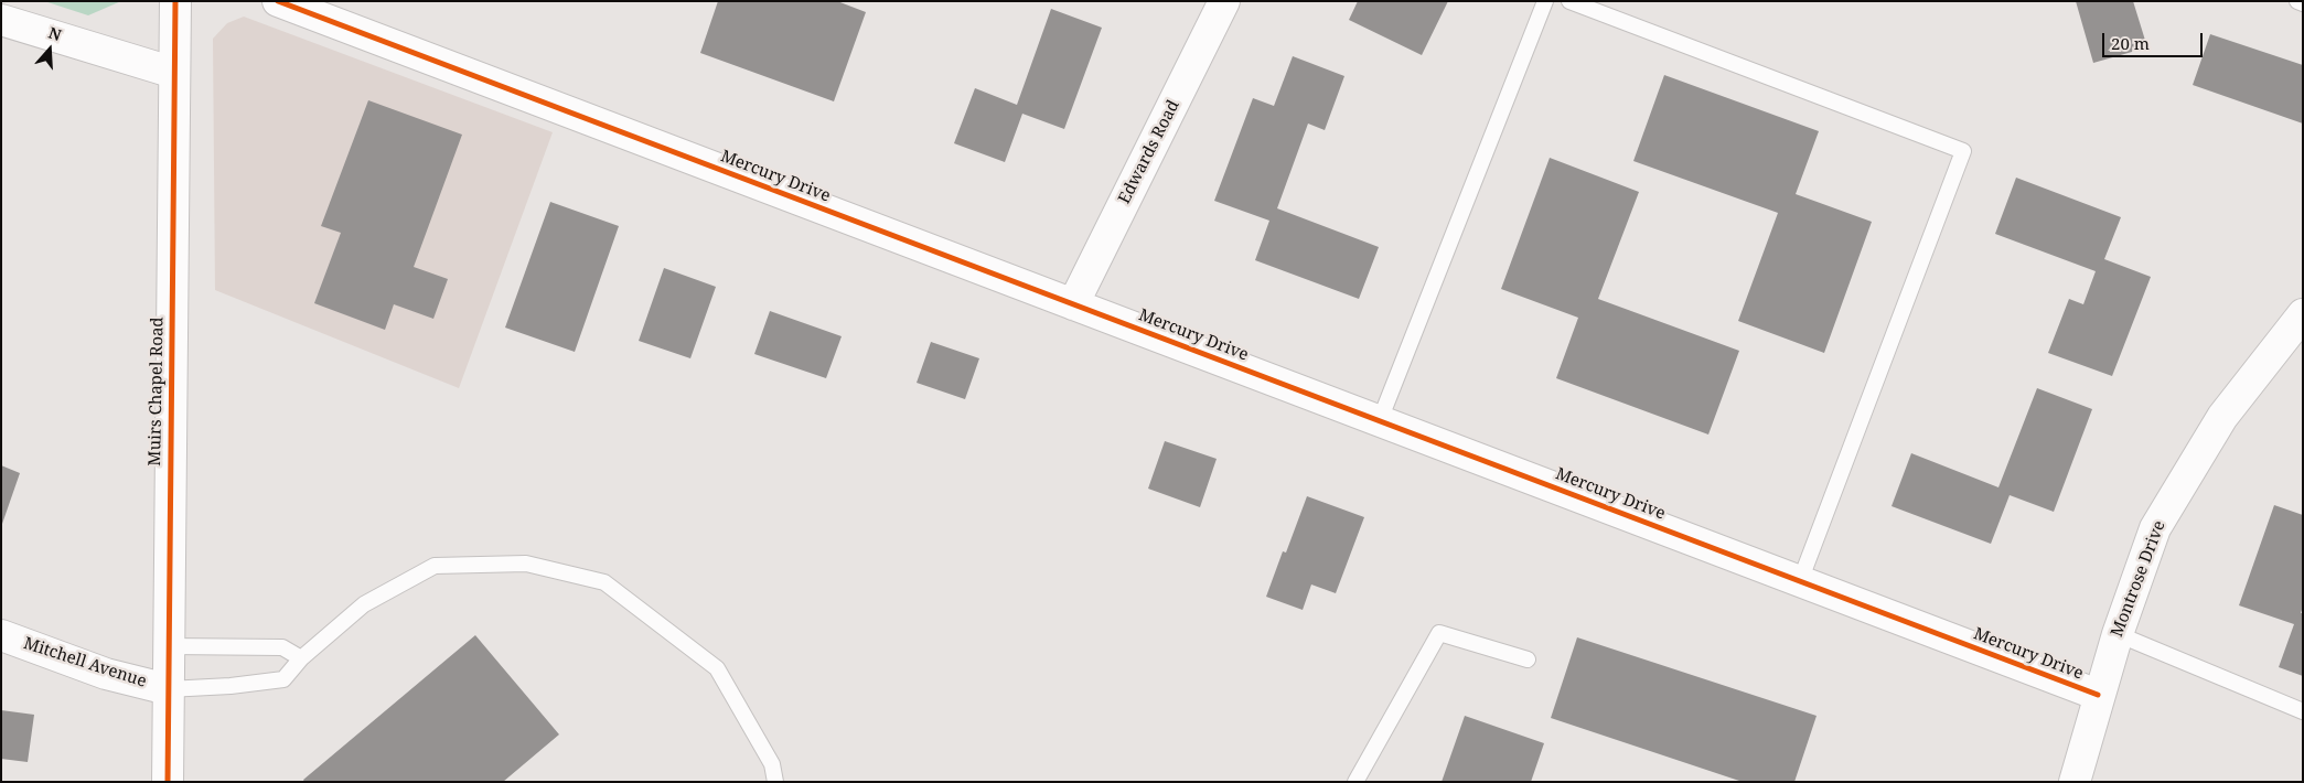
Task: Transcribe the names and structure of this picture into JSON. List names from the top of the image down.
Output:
{
  "streets": {
    "street": [
      "Edwards Road",
      "Mercury Drive",
      "Muirs Chapel Road",
      "Montrose Drive",
      "Mitchell Avenue"
    ]
  },
  "crossings": [
    ["Edwards Road", "Mercury Drive"],
    ["Mercury Drive", "Montrose Drive"],
    ["Muirs Chapel Road", "Mitchell Avenue"]
  ],
  "scale_bar": "20 m",
  "north": "top"
}
